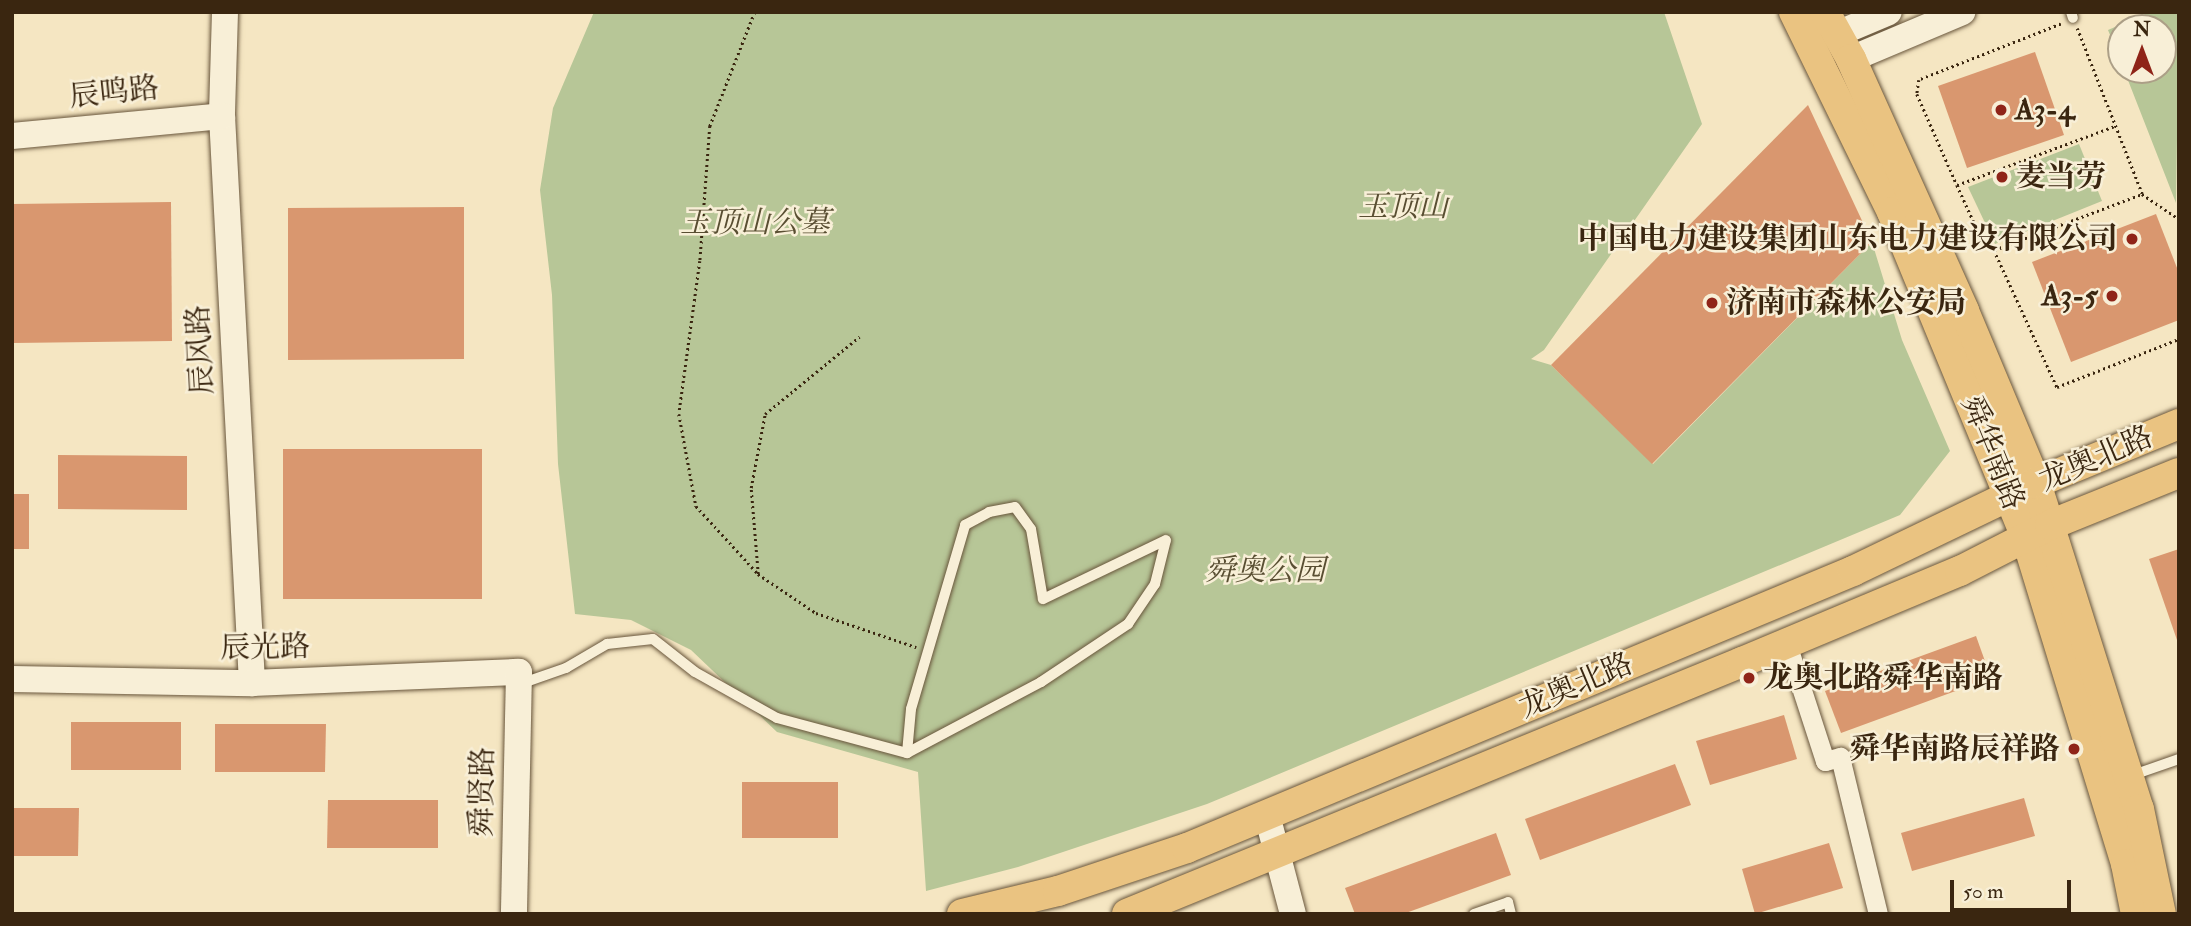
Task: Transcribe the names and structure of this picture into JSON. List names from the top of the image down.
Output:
{
  "streets": {
    "main road": ["舜华南路", "龙奥北路"],
    "street": [
      "辰鸣路",
      "辰风路",
      "辰光路",
      "舜贤路"
    ]
  },
  "crossings": [
    ["辰鸣路", "辰风路"],
    ["辰风路", "辰光路"],
    ["舜华南路", "龙奥北路"],
    ["辰光路", "舜贤路"]
  ],
  "parks": ["玉顶山", "玉顶山公墓", "舜奥公园"],
  "places": [
    "A3-4",
    "麦当劳",
    "中国电力建设集团山东电力建设有限公司",
    "A3-5",
    "济南市森林公安局",
    "龙奥北路舜华南路",
    "舜华南路辰祥路"
  ],
  "scale_bar": "50 m",
  "north": "top"
}
